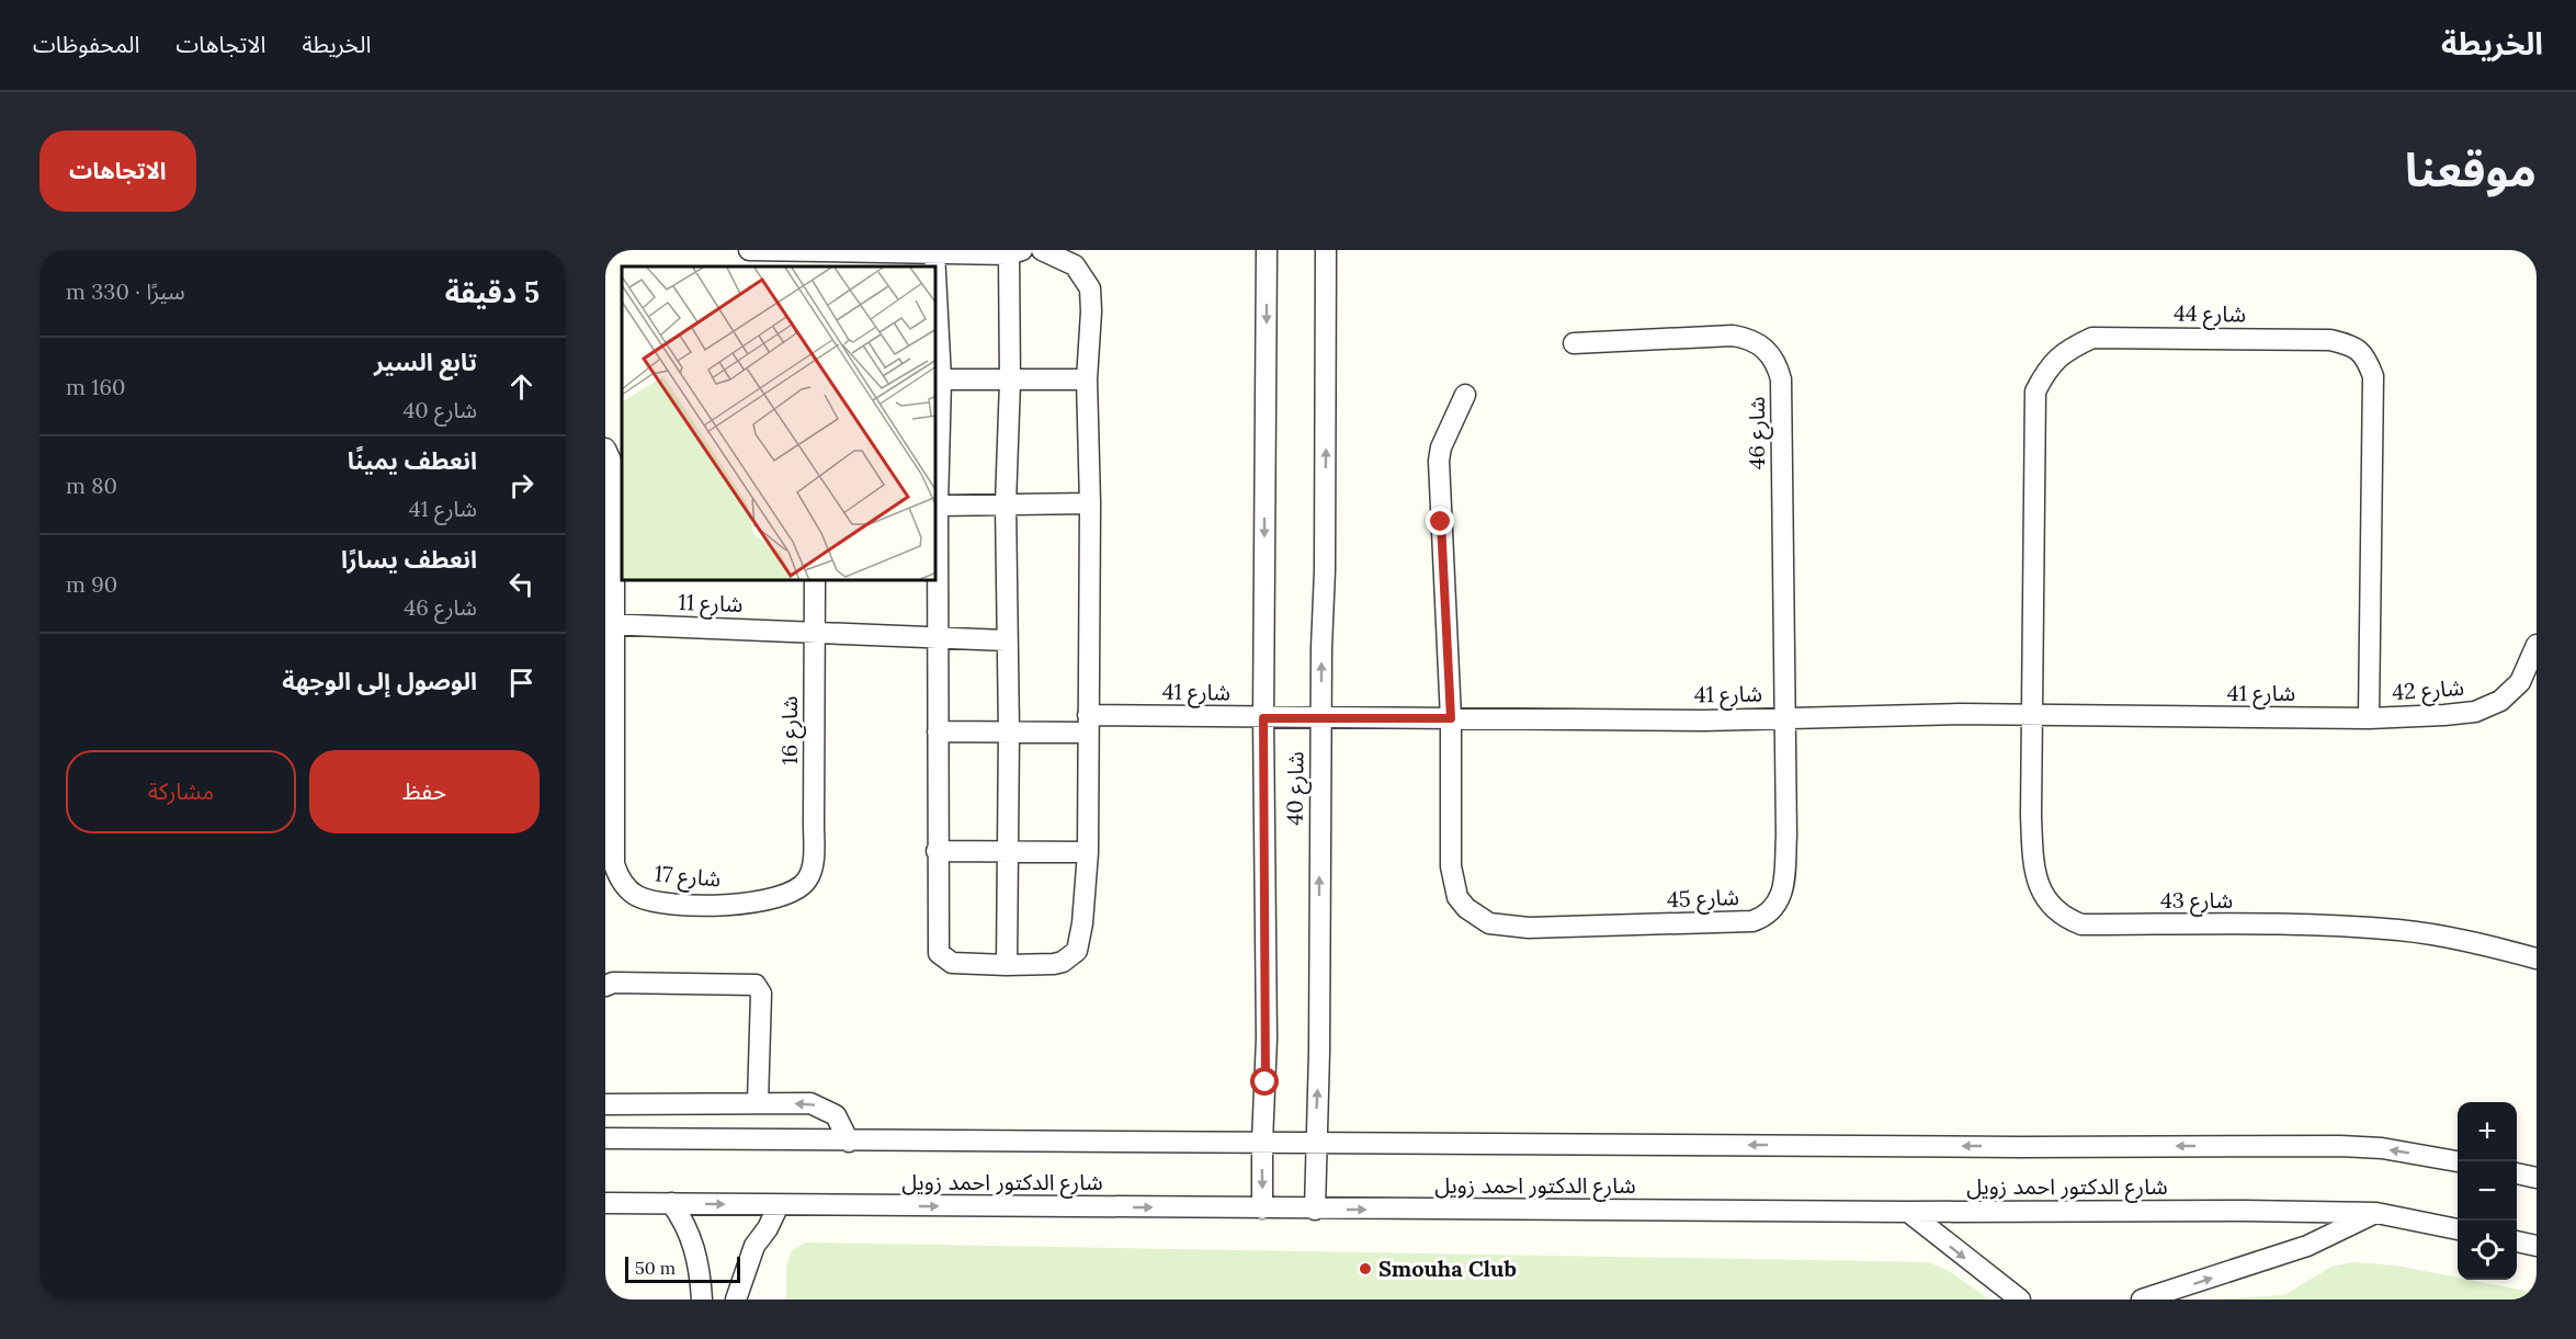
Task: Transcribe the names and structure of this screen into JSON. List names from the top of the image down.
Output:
{
  "streets": {
    "street": [
      "شارع 44",
      "شارع 46",
      "شارع 11",
      "شارع 42",
      "شارع 41",
      "شارع 16",
      "شارع 40",
      "شارع 17",
      "شارع 45",
      "شارع 43",
      "شارع الدكتور احمد زويل"
    ]
  },
  "crossings": [
    ["شارع 44", "شارع 42"],
    ["شارع 44", "شارع 41"],
    ["شارع 44", "شارع 43"],
    ["شارع 46", "شارع 41"],
    ["شارع 46", "شارع 45"],
    ["شارع 11", "شارع 16"],
    ["شارع 11", "شارع 17"],
    ["شارع 42", "شارع 41"],
    ["شارع 41", "شارع 40"],
    ["شارع 41", "شارع 45"],
    ["شارع 41", "شارع 43"],
    ["شارع 16", "شارع 17"],
    ["شارع 40", "شارع الدكتور احمد زويل"]
  ],
  "places": ["Smouha Club"],
  "scale_bar": "50 m",
  "page": {
    "header": "الخريطة",
    "nav": ["الخريطة", "الاتجاهات", "المحفوظات"],
    "title": "موقعنا",
    "buttons": [
      "الاتجاهات",
      ["حفظ", "مشاركة"]
    ],
    "heading": ["5 دقيقة", "سيرًا · 330 m"],
    "list": [
      ["تابع السير", "شارع 40", "160 m"],
      ["انعطف يمينًا", "شارع 41", "80 m"],
      ["انعطف يسارًا", "شارع 46", "90 m"],
      "الوصول إلى الوجهة"
    ],
    "map_buttons": ["+", "−"],
    "scale": "50 m"
  }
}
